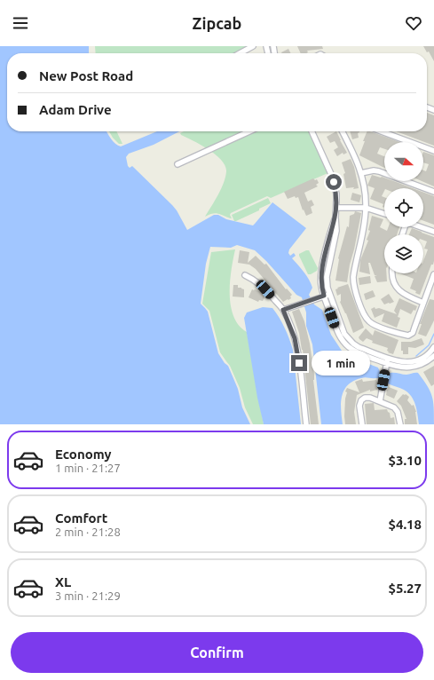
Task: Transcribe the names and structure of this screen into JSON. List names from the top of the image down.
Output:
{
  "north": "right",
  "page": {
    "header": "Zipcab",
    "banner": ["New Post Road", "Adam Drive"],
    "bubble": "1 min",
    "list": [
      {
        "name": "Economy",
        "note": "1 min · 21:27",
        "value": "$3.10"
      },
      {
        "name": "Comfort",
        "note": "2 min · 21:28",
        "value": "$4.18"
      },
      {
        "name": "XL",
        "note": "3 min · 21:29",
        "value": "$5.27"
      }
    ],
    "buttons": "Confirm"
  }
}
